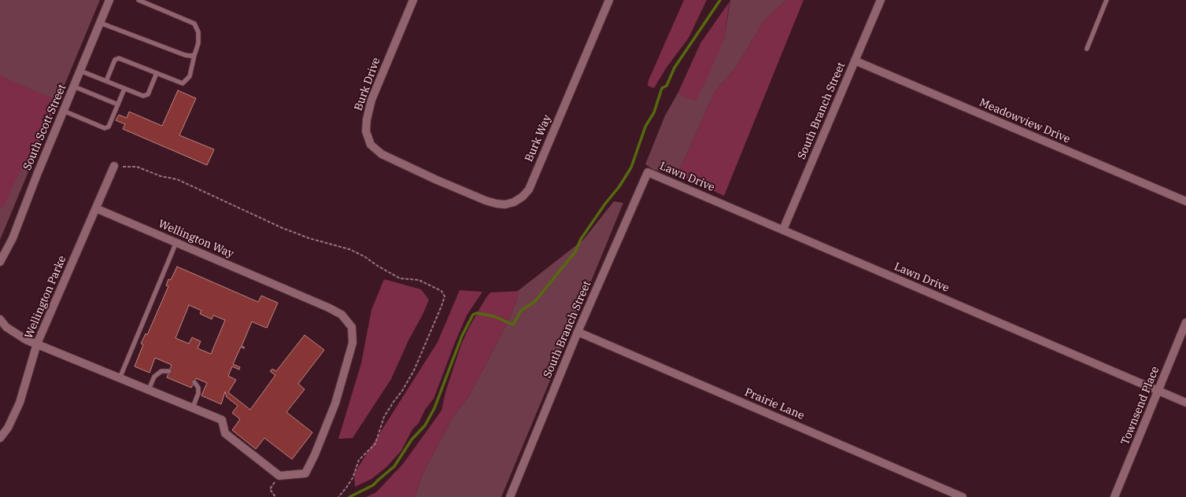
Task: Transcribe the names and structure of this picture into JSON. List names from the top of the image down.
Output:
{
  "streets": {
    "street": [
      "Burk Drive",
      "South Branch Street",
      "Meadowview Drive",
      "South Scott Street",
      "Burk Way",
      "Lawn Drive",
      "Wellington Way",
      "Wellington Parke",
      "Prairie Lane",
      "Townsend Place"
    ]
  },
  "crossings": [
    ["Burk Drive", "Burk Way"],
    ["South Branch Street", "Meadowview Drive"],
    ["South Branch Street", "Lawn Drive"],
    ["South Branch Street", "Prairie Lane"],
    ["Lawn Drive", "Townsend Place"],
    ["Wellington Way", "Wellington Parke"]
  ]
}
